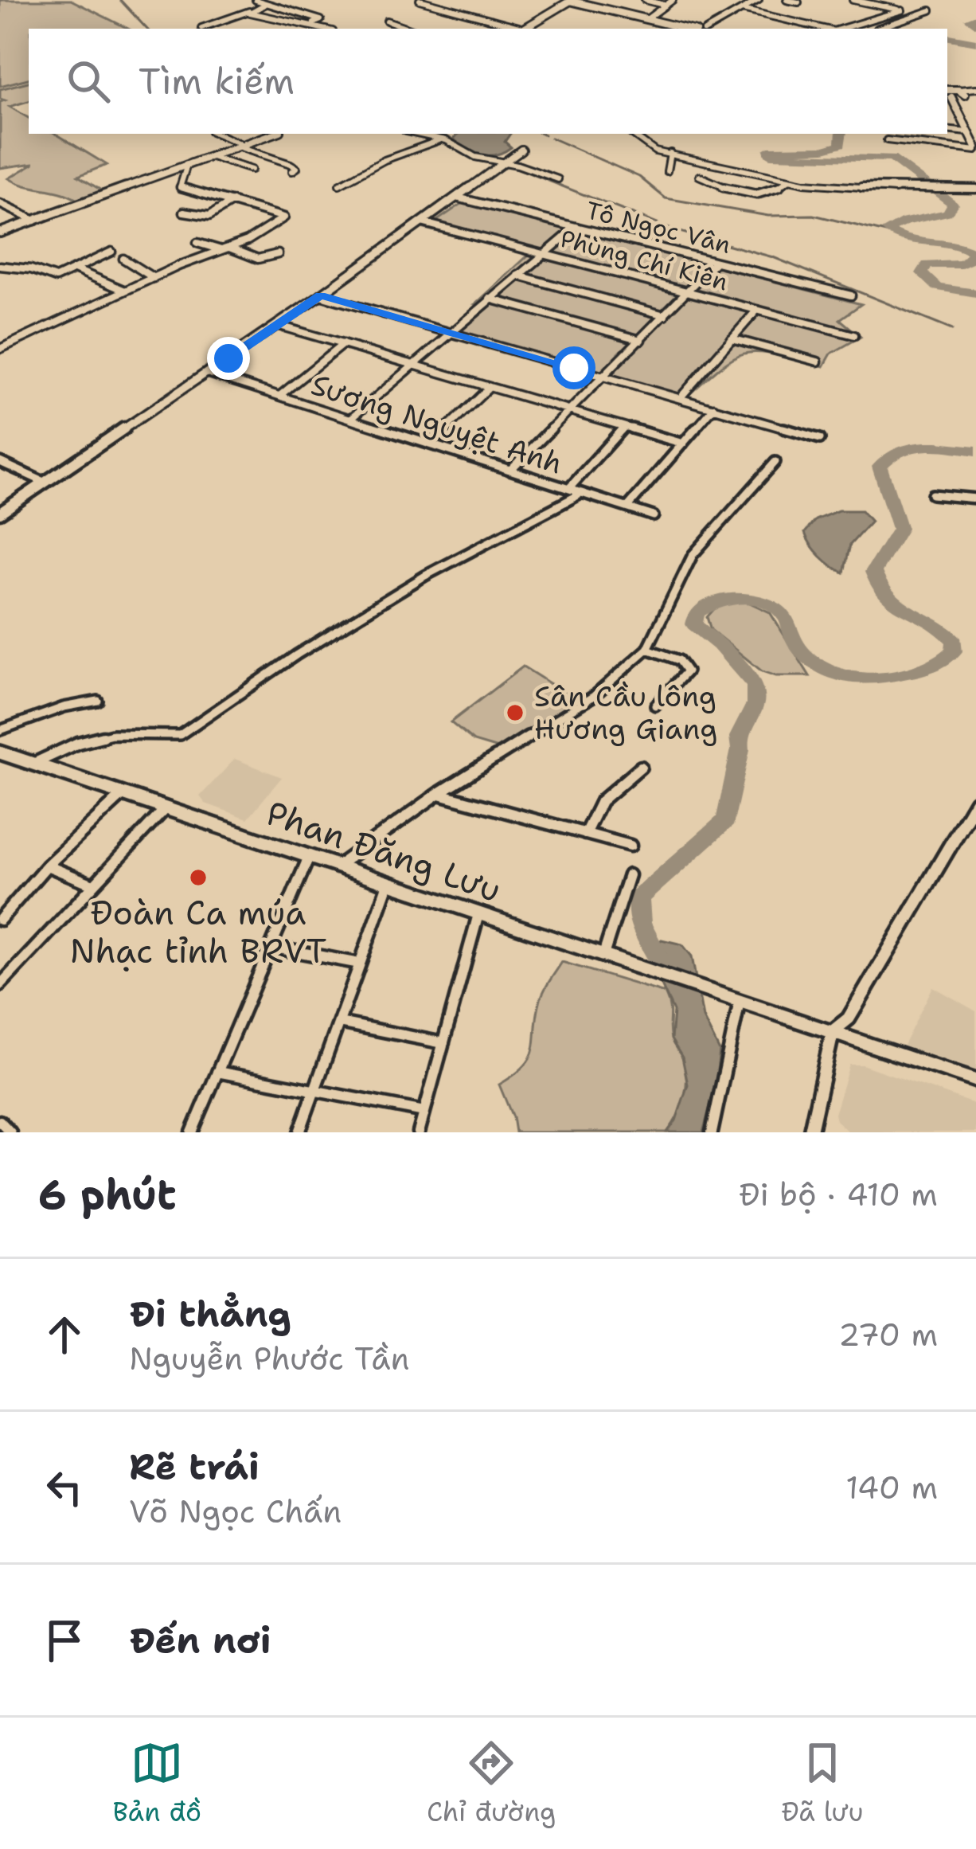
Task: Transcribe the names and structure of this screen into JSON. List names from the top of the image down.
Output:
{
  "streets": {
    "street": [
      "Tô Ngọc Vân",
      "Phùng Chí Kiên",
      "Sương Nguyệt Anh",
      "Phan Đăng Lưu"
    ]
  },
  "places": ["Sân Cầu lông Hương Giang", "Đoàn Ca múa Nhạc tỉnh BRVT"],
  "page": {
    "search": "Tìm kiếm",
    "heading": ["6 phút", "Đi bộ · 410 m"],
    "list": [
      ["Đi thẳng", "Nguyễn Phước Tần", "270 m"],
      ["Rẽ trái", "Võ Ngọc Chấn", "140 m"],
      "Đến nơi"
    ],
    "nav": ["Bản đồ", "Chỉ đường", "Đã lưu"]
  }
}
